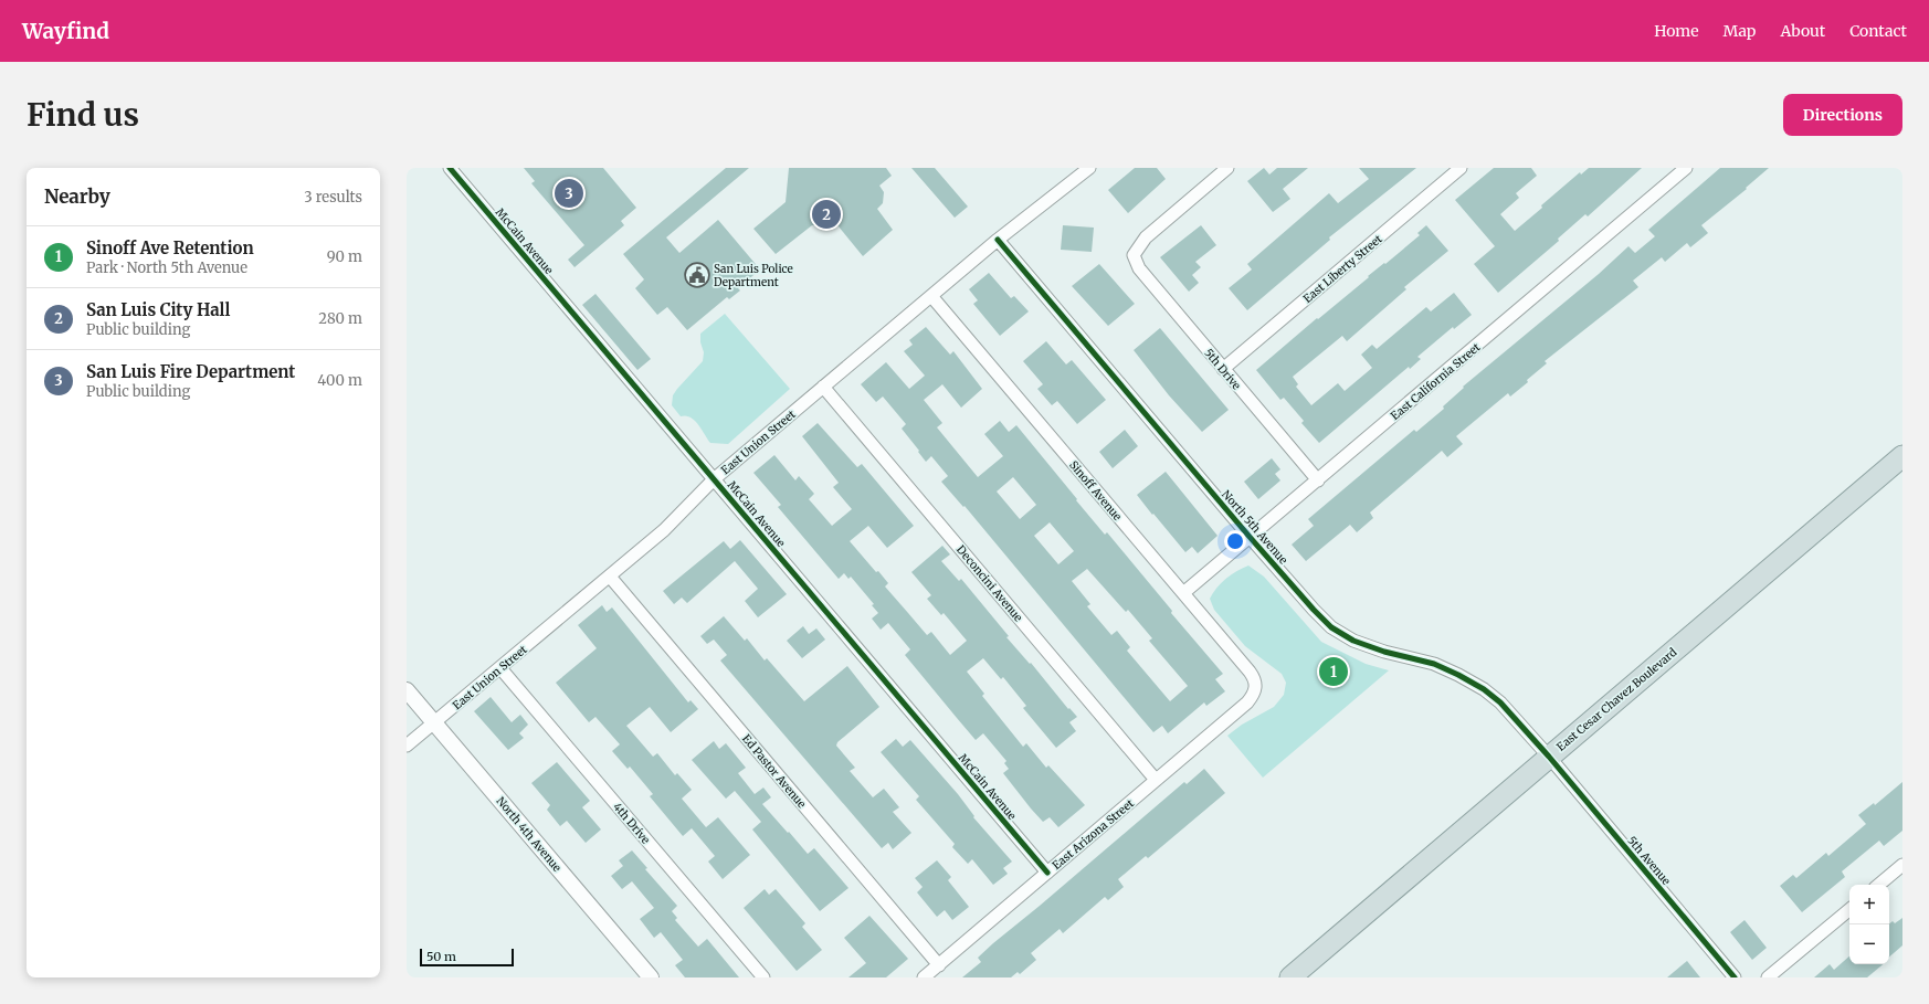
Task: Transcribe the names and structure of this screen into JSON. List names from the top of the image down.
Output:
{
  "streets": {
    "highway": ["East Cesar Chavez Boulevard"],
    "street": [
      "McCain Avenue",
      "East Liberty Street",
      "5th Drive",
      "East California Street",
      "East Union Street",
      "Sinoff Avenue",
      "North 5th Avenue",
      "Deconcini Avenue",
      "Ed Pastor Avenue",
      "4th Drive",
      "North 4th Avenue",
      "East Arizona Street",
      "5th Avenue"
    ]
  },
  "crossings": [
    ["McCain Avenue", "East Union Street"],
    ["McCain Avenue", "East Arizona Street"],
    ["East Liberty Street", "5th Drive"],
    ["5th Drive", "East California Street"],
    ["East California Street", "Sinoff Avenue"],
    ["East California Street", "North 5th Avenue"],
    ["East Union Street", "Sinoff Avenue"],
    ["East Union Street", "North 5th Avenue"],
    ["East Union Street", "Deconcini Avenue"],
    ["East Union Street", "Ed Pastor Avenue"],
    ["East Union Street", "4th Drive"],
    ["East Union Street", "North 4th Avenue"],
    ["Sinoff Avenue", "East Arizona Street"],
    ["North 5th Avenue", "East Cesar Chavez Boulevard"],
    ["North 5th Avenue", "5th Avenue"],
    ["Deconcini Avenue", "East Arizona Street"],
    ["East Cesar Chavez Boulevard", "5th Avenue"],
    ["Ed Pastor Avenue", "East Arizona Street"]
  ],
  "places": {
    "public building": ["San Luis Police Department"]
  },
  "scale_bar": "50 m",
  "page": {
    "header": "Wayfind",
    "nav": [
      "Home",
      "Map",
      "About",
      "Contact"
    ],
    "buttons": "Directions",
    "title": "Find us",
    "heading": ["Nearby", "3 results"],
    "pins": ["3", "2", "1"],
    "list": [
      {
        "mark": "1",
        "name": "Sinoff Ave Retention",
        "note": "Park · North 5th Avenue",
        "value": "90 m"
      },
      {
        "mark": "2",
        "name": "San Luis City Hall",
        "note": "Public building",
        "value": "280 m"
      },
      {
        "mark": "3",
        "name": "San Luis Fire Department",
        "note": "Public building",
        "value": "400 m"
      }
    ],
    "map_buttons": ["+", "−"],
    "scale": "50 m"
  }
}
